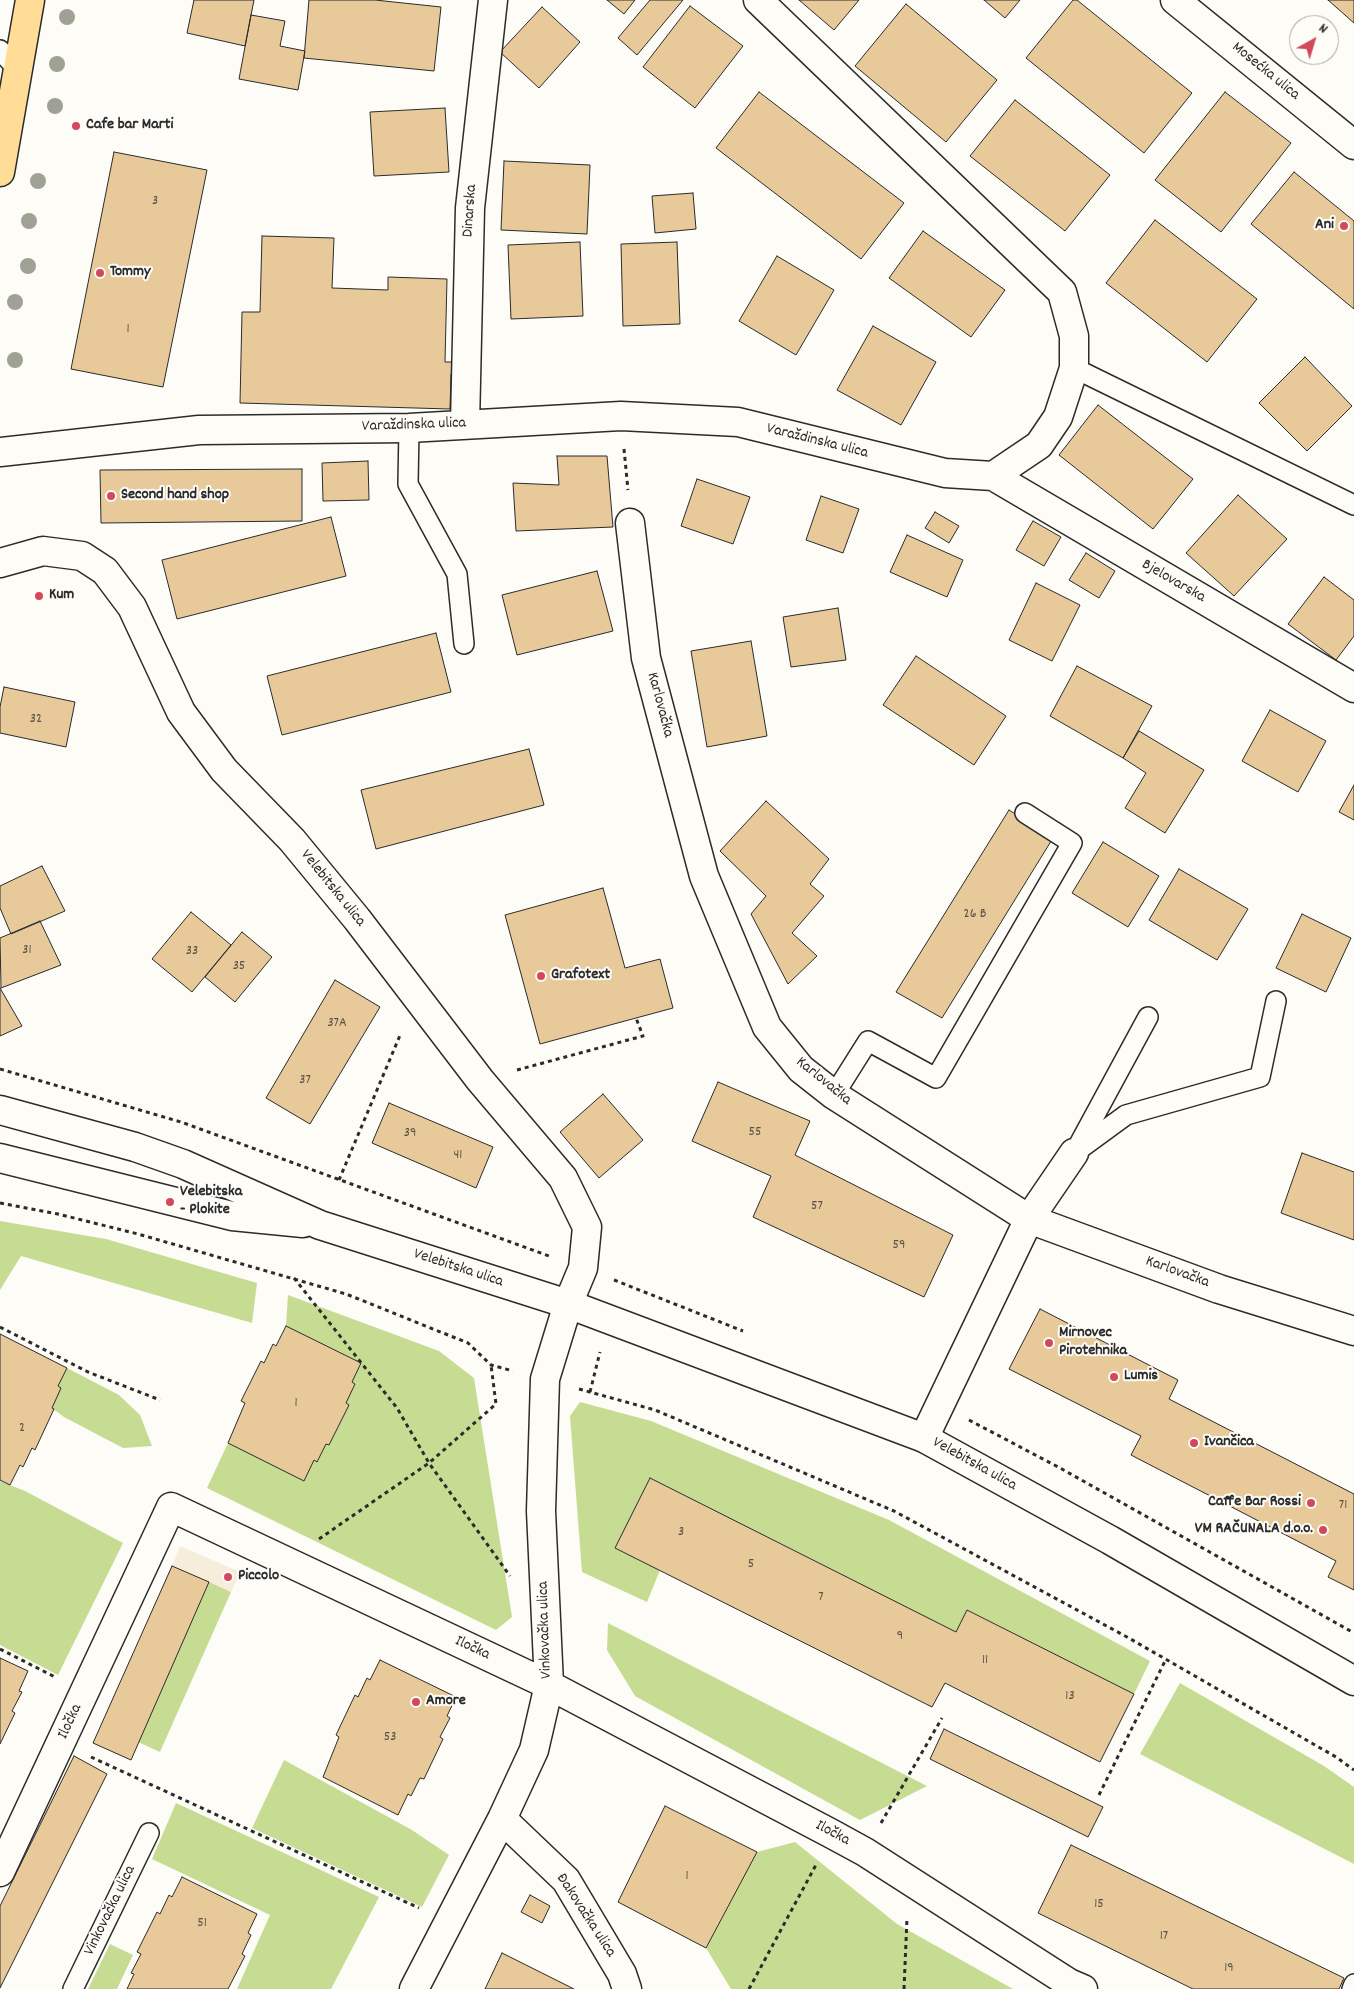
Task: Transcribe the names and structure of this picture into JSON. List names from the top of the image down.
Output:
{
  "streets": {
    "street": [
      "Mosećka ulica",
      "Dinarska",
      "Varaždinska ulica",
      "Bjelovarska",
      "Karlovačka",
      "Velebitska ulica",
      "Vinkovačka ulica",
      "Iločka",
      "Đakovačka ulica"
    ]
  },
  "crossings": [
    ["Dinarska", "Varaždinska ulica"],
    ["Varaždinska ulica", "Bjelovarska"],
    ["Velebitska ulica", "Vinkovačka ulica"],
    ["Vinkovačka ulica", "Iločka"],
    ["Vinkovačka ulica", "Đakovačka ulica"]
  ],
  "places": [
    "Cafe bar Marti",
    "Ani",
    "Tommy",
    "Second hand shop",
    "Kum",
    "Grafotext",
    "Velebitska - Plokite",
    "Mirnovec Pirotehnika",
    "Lumis",
    "Ivančica",
    "Caffe Bar Rossi",
    "VM RAČUNALA d.o.o.",
    "Piccolo",
    "Amore"
  ],
  "house_numbers": [
    "3",
    "1",
    "32",
    "26 B",
    "31",
    "33",
    "35",
    "37A",
    "37",
    "55",
    "39",
    "41",
    "57",
    "59",
    "1",
    "2",
    "71",
    "3",
    "5",
    "7",
    "9",
    "11",
    "13",
    "53",
    "1",
    "15",
    "51",
    "17",
    "19"
  ],
  "north": "top right"
}
